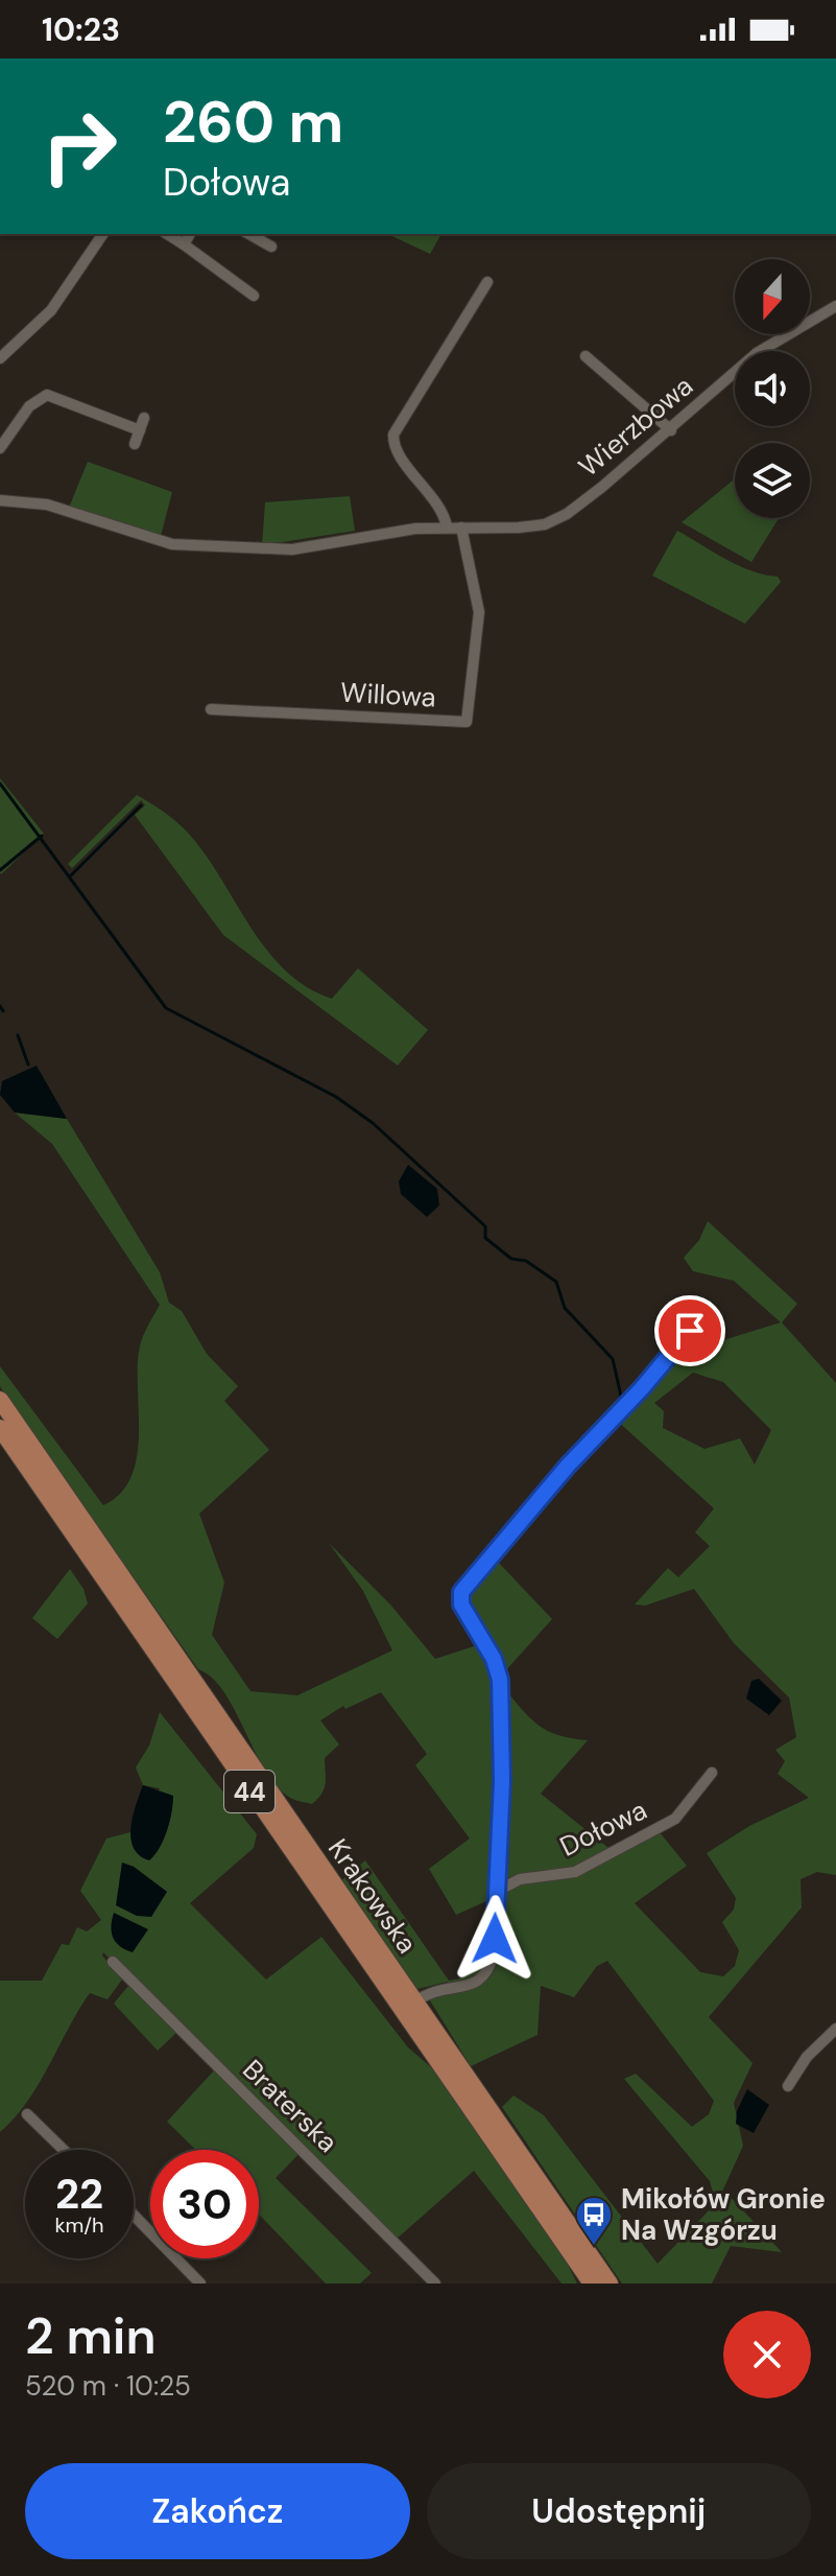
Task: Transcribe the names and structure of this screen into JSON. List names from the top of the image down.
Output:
{
  "streets": {
    "main road": ["44", "Krakowska"],
    "street": [
      "Wierzbowa",
      "Willowa",
      "Dołowa",
      "Braterska"
    ]
  },
  "crossings": [
    ["Wierzbowa", "Willowa"],
    ["44", "Krakowska"]
  ],
  "places": {
    "bus stop": ["Mikołów Gronie Na Wzgórzu"]
  },
  "north": "bottom",
  "page": {
    "status": "10:23",
    "turn": ["260 m", "Dołowa"],
    "speed": "22 km/h",
    "limit": "30",
    "heading": ["2 min", "520 m · 10:25"],
    "buttons": ["Zakończ", "Udostępnij"]
  }
}
